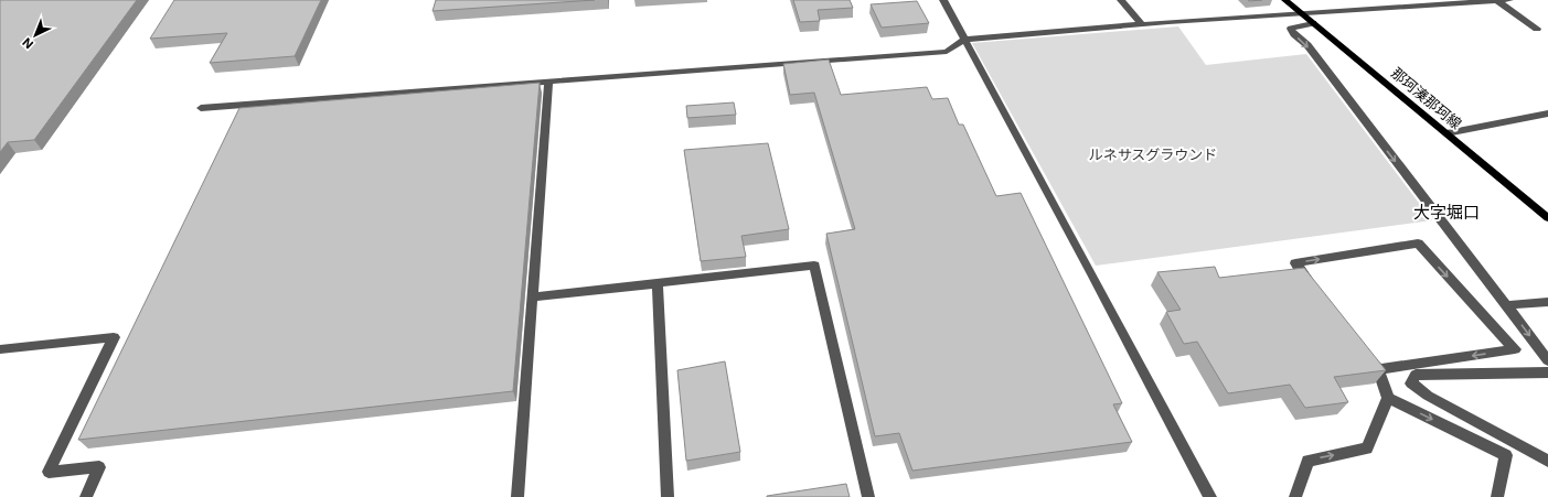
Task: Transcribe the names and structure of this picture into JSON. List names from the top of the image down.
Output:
{
  "streets": {
    "main road": ["那珂湊那珂線"]
  },
  "districts": ["大字堀口"],
  "parks": ["ルネサスグラウンド"],
  "north": "bottom left"
}
